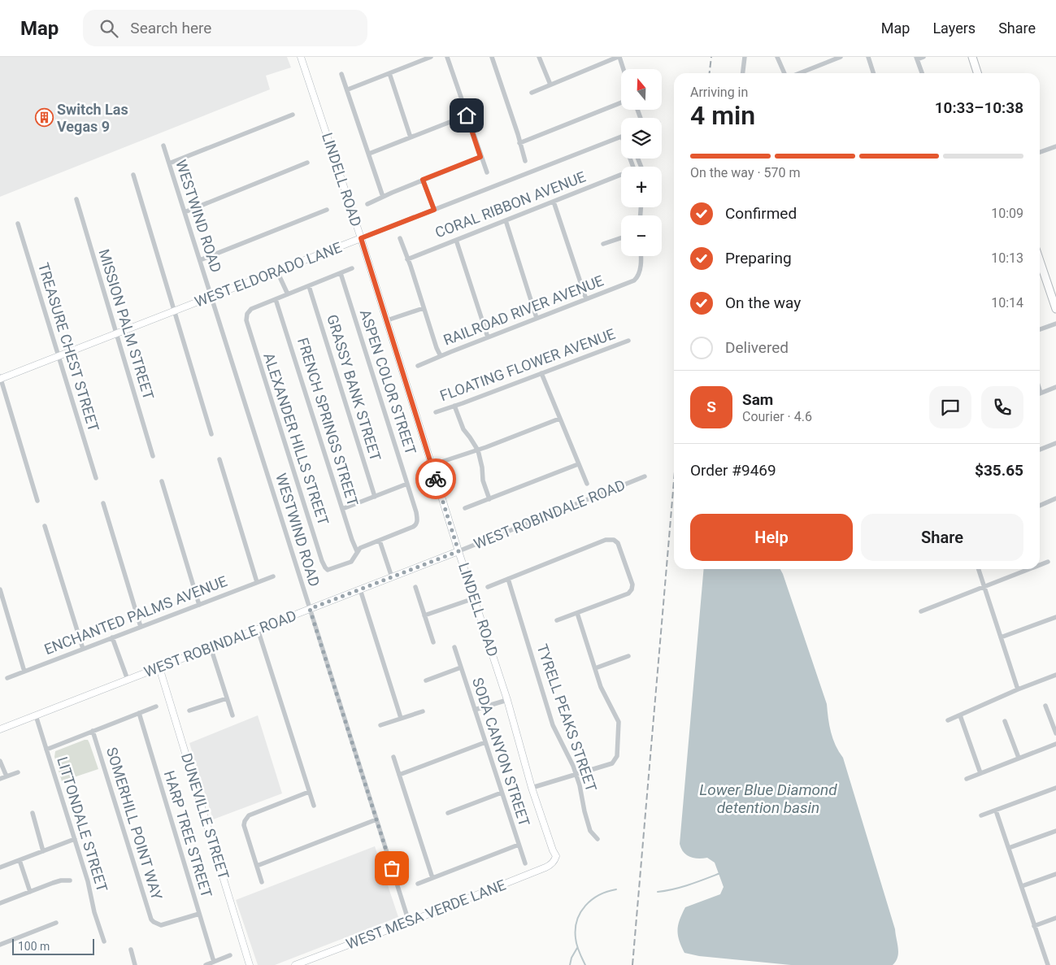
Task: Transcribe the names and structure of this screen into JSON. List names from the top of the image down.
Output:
{
  "streets": {
    "street": [
      "LINDELL ROAD",
      "CORAL RIBBON AVENUE",
      "WESTWIND ROAD",
      "WEST ELDORADO LANE",
      "RAILROAD RIVER AVENUE",
      "MISSION PALM STREET",
      "TREASURE CHEST STREET",
      "FLOATING FLOWER AVENUE",
      "ASPEN COLOR STREET",
      "GRASSY BANK STREET",
      "FRENCH SPRINGS STREET",
      "ALEXANDER HILLS STREET",
      "WEST ROBINDALE ROAD",
      "ENCHANTED PALMS AVENUE",
      "TYRELL PEAKS STREET",
      "SODA CANYON STREET",
      "DUNEVILLE STREET",
      "SOMERHILL POINT WAY",
      "LITTONDALE STREET",
      "HARP TREE STREET",
      "WEST MESA VERDE LANE"
    ]
  },
  "crossings": [
    ["LINDELL ROAD", "WEST ELDORADO LANE"],
    ["LINDELL ROAD", "WEST ROBINDALE ROAD"],
    ["LINDELL ROAD", "WEST MESA VERDE LANE"],
    ["WESTWIND ROAD", "WEST ELDORADO LANE"],
    ["WESTWIND ROAD", "WEST ROBINDALE ROAD"],
    ["WESTWIND ROAD", "WEST MESA VERDE LANE"],
    ["WEST ELDORADO LANE", "MISSION PALM STREET"],
    ["WEST ELDORADO LANE", "TREASURE CHEST STREET"],
    ["FRENCH SPRINGS STREET", "ALEXANDER HILLS STREET"],
    ["WEST ROBINDALE ROAD", "DUNEVILLE STREET"],
    ["WEST ROBINDALE ROAD", "LITTONDALE STREET"],
    ["SOMERHILL POINT WAY", "HARP TREE STREET"]
  ],
  "water": ["Lower Blue Diamond detention basin"],
  "places": {
    "building": ["Switch Las Vegas 9"]
  },
  "scale_bar": "100 m",
  "north": "top",
  "page": {
    "header": "Map",
    "search": "Search here",
    "nav": ["Map", "Layers", "Share"],
    "map_buttons": ["+", "−"],
    "heading": ["4 min", "Arriving in", "10:33–10:38"],
    "panel": [
      "Sam",
      "Courier · 4.6",
      "Order #9469",
      "$35.65"
    ],
    "bar": "On the way · 570 m",
    "list": [
      ["Confirmed", "10:09"],
      ["Preparing", "10:13"],
      ["On the way", "10:14"],
      "Delivered"
    ],
    "round": "S",
    "buttons": ["Help", "Share"],
    "scale": "100 m"
  }
}
